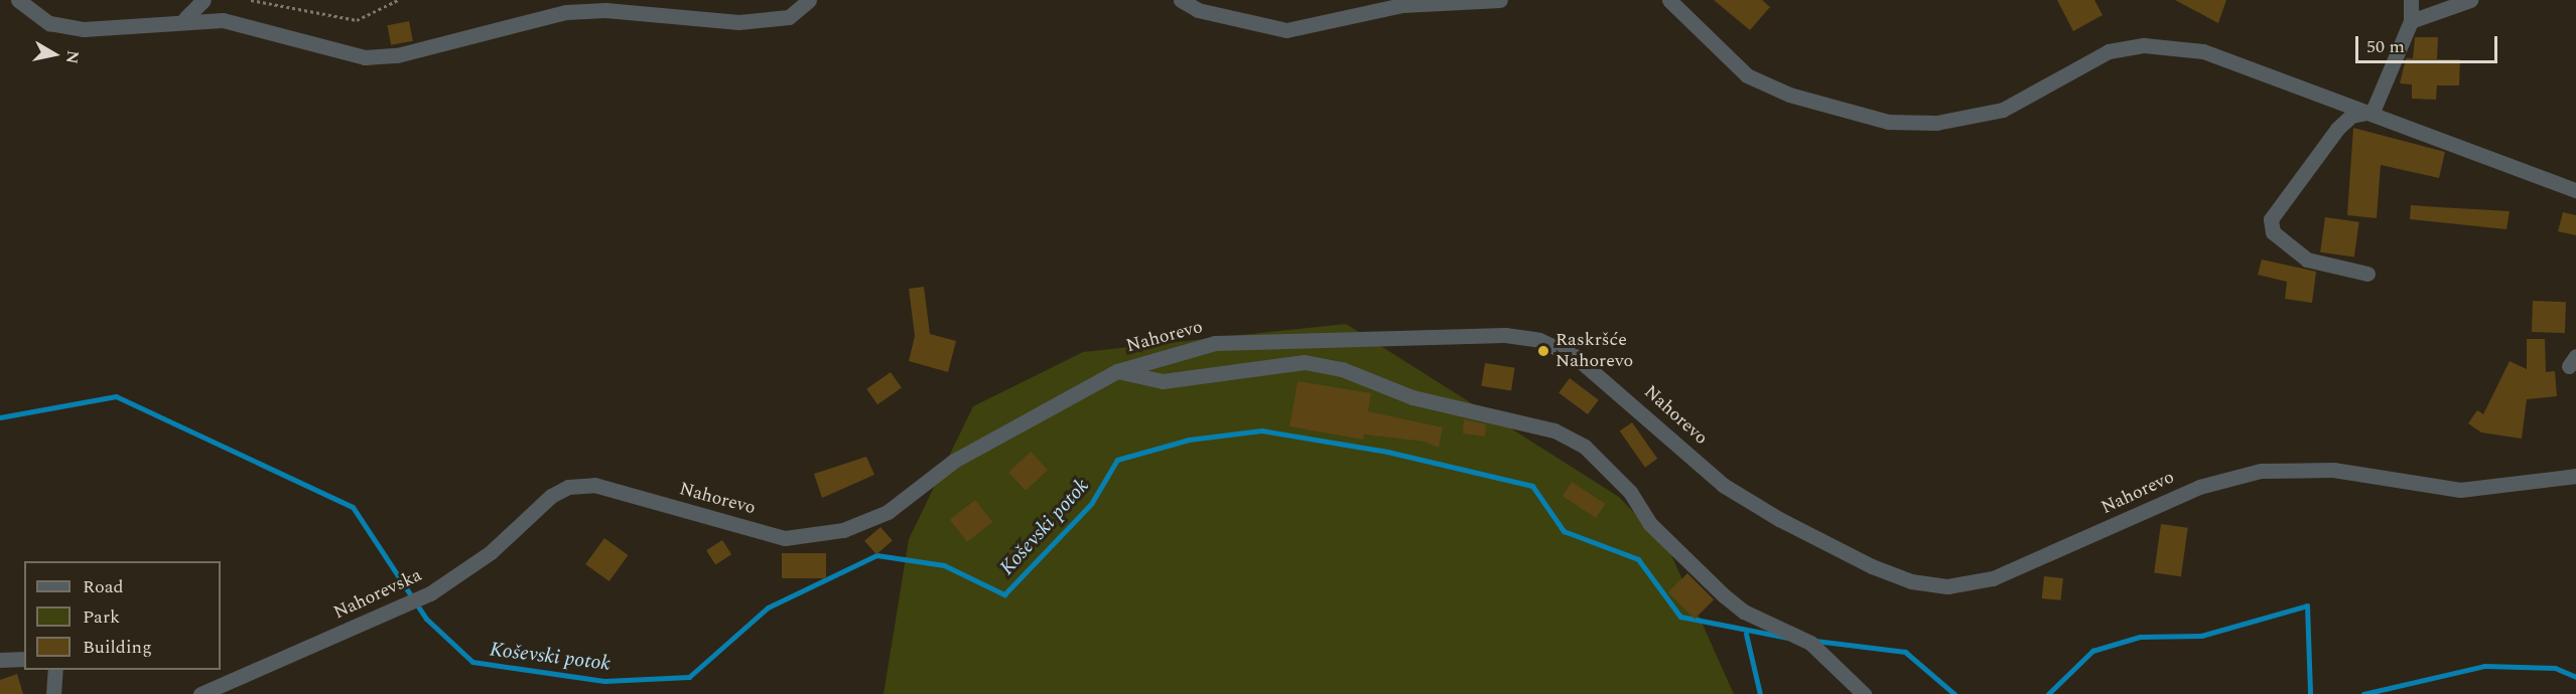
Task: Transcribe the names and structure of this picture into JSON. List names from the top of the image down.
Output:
{
  "streets": {
    "street": ["Nahorevo", "Nahorevska"]
  },
  "crossings": [
    ["Nahorevo", "Nahorevska"]
  ],
  "water": ["Koševski potok"],
  "places": ["Raskršće Nahorevo"],
  "legend": ["Road", "Park", "Building"],
  "scale_bar": "50 m",
  "north": "right"
}
